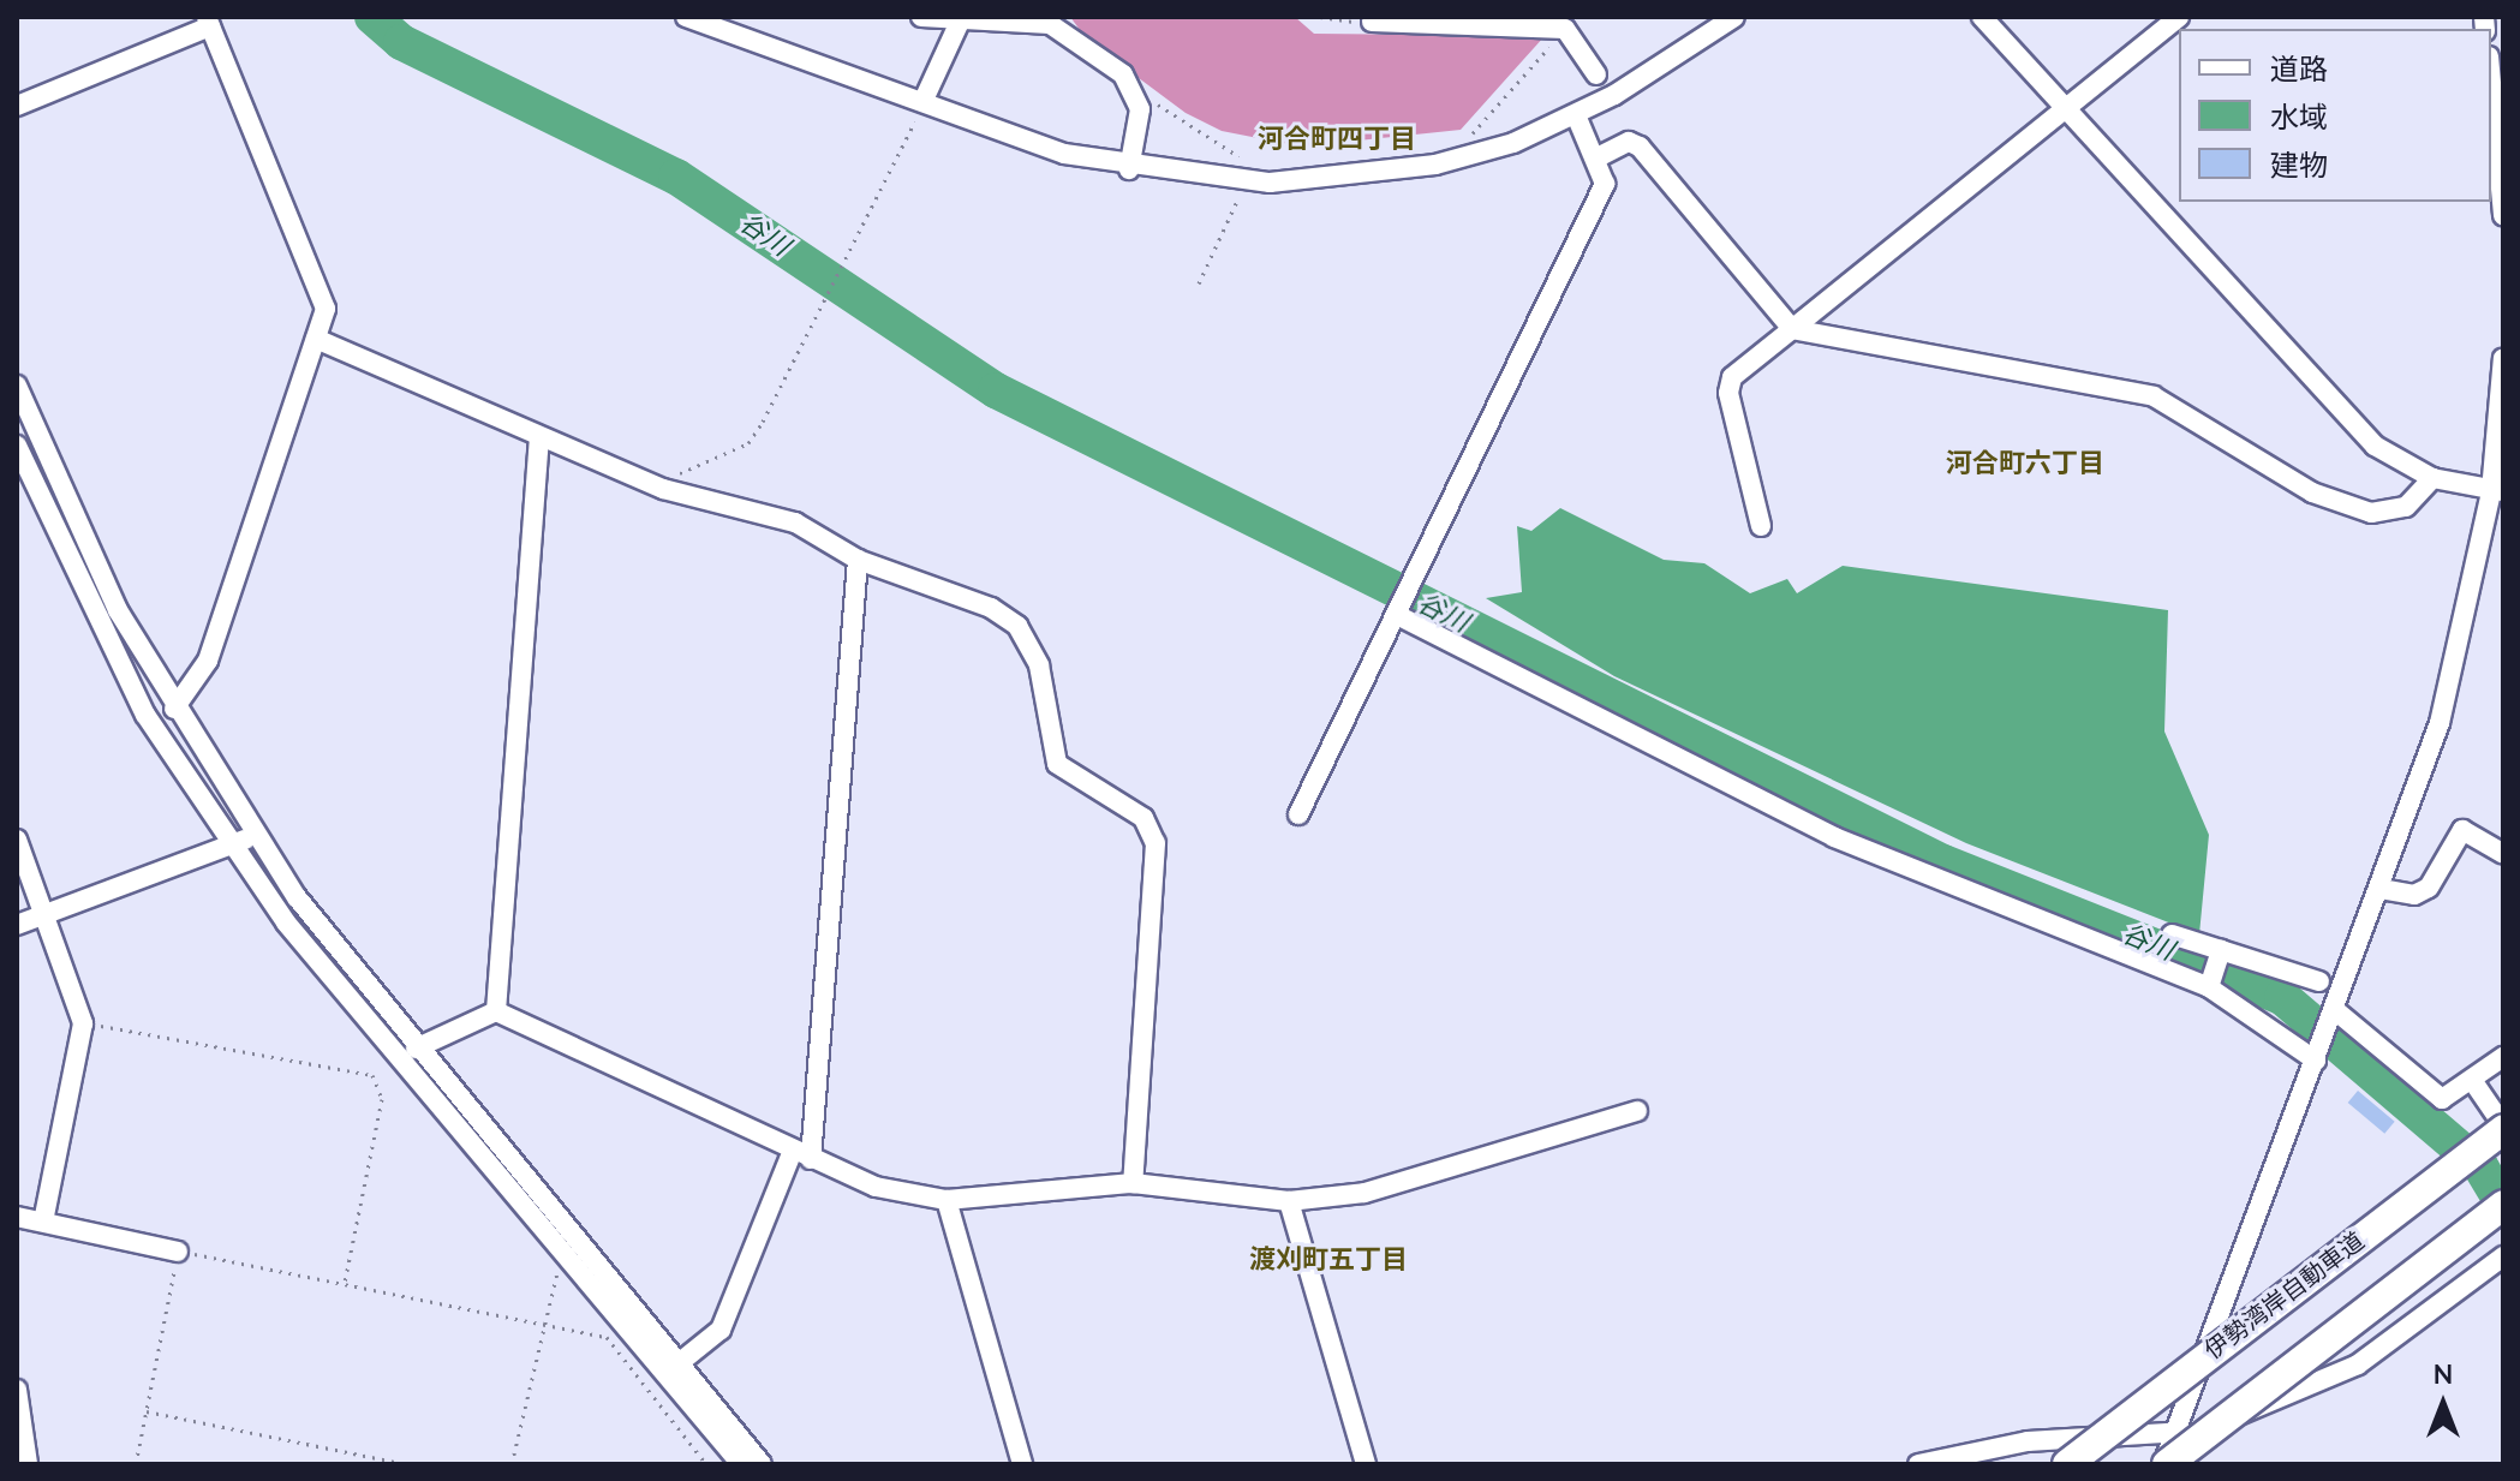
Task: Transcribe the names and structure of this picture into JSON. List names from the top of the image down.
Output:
{
  "streets": {
    "highway": ["伊勢湾岸自動車道"]
  },
  "districts": ["河合町四丁目", "河合町六丁目", "渡刈町五丁目"],
  "water": ["谷川"],
  "legend": ["道路", "水域", "建物"],
  "north": "top"
}
